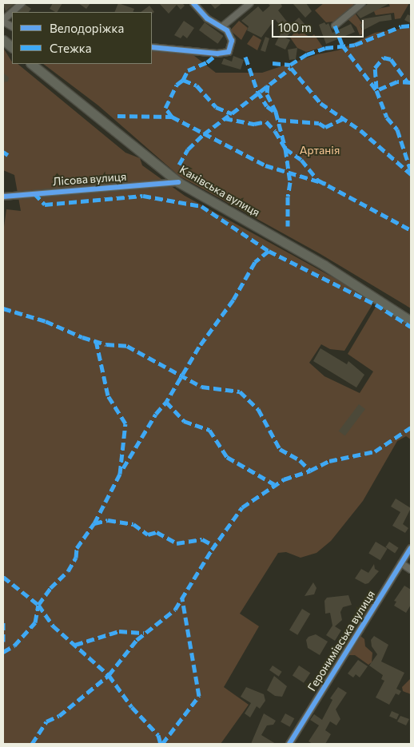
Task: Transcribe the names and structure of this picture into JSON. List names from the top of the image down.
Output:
{
  "streets": {
    "main road": ["Канівська вулиця"],
    "street": ["Лісова вулиця", "Геронимівська вулиця"]
  },
  "crossings": [
    ["Лісова вулиця", "Канівська вулиця"]
  ],
  "parks": ["Артанія"],
  "legend": ["Велодоріжка", "Стежка"],
  "scale_bar": "100 m"
}
